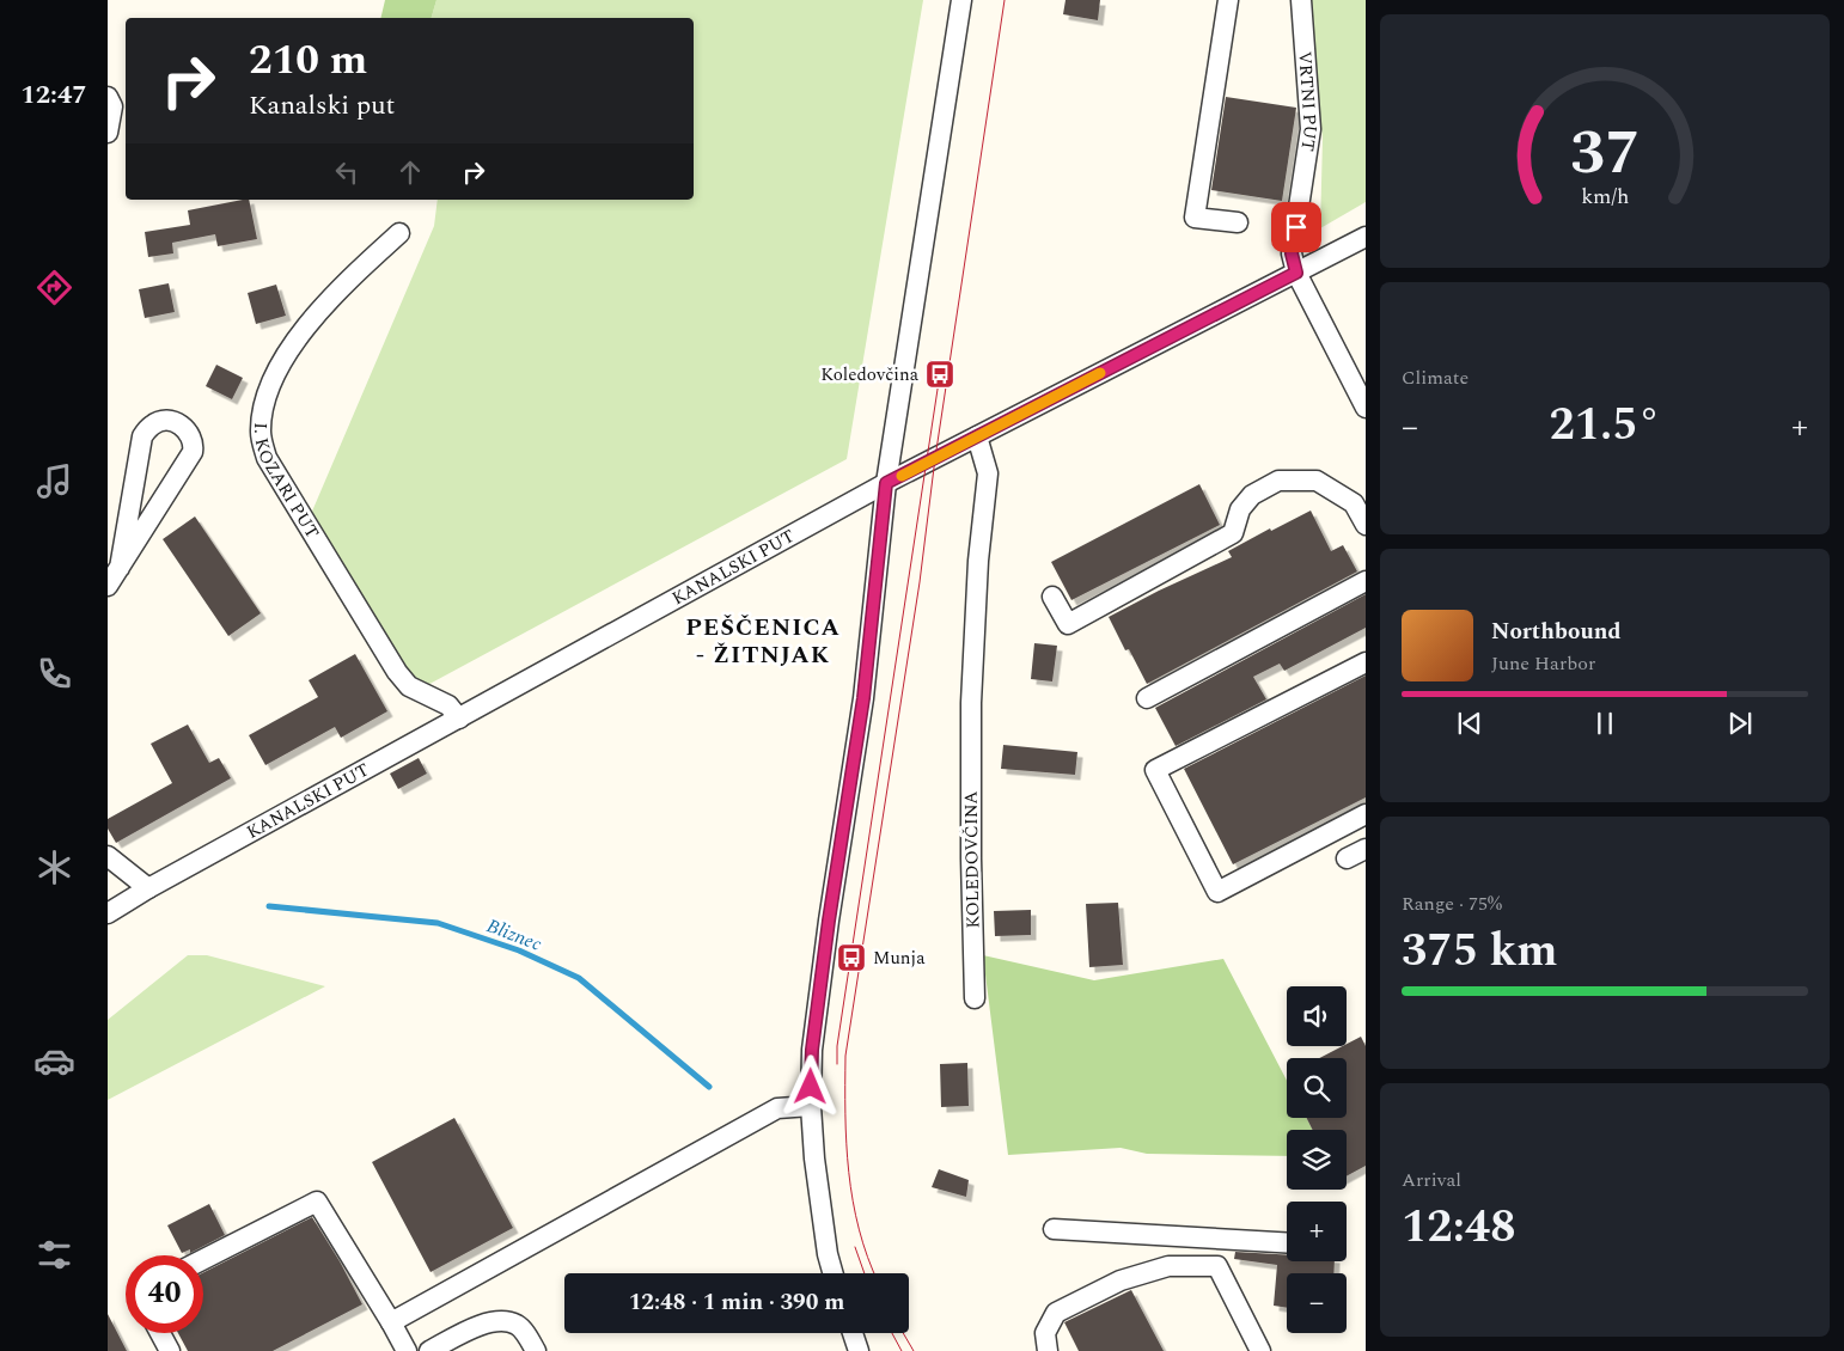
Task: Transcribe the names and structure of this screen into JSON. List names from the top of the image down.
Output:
{
  "streets": {
    "street": [
      "VRTNI PUT",
      "I. KOZARI PUT",
      "KANALSKI PUT",
      "KOLEDOVČINA"
    ]
  },
  "crossings": [
    ["VRTNI PUT", "KANALSKI PUT"],
    ["I. KOZARI PUT", "KANALSKI PUT"],
    ["KANALSKI PUT", "KOLEDOVČINA"]
  ],
  "districts": ["PEŠČENICA - ŽITNJAK"],
  "water": ["Bliznec"],
  "places": {
    "bus stop": ["Koledovčina", "Munja"]
  },
  "page": {
    "tabs": "12:47",
    "turn": ["210 m", "Kanalski put"],
    "tile": [
      "Climate",
      ["Range · 75%", "375 km"],
      ["Arrival", "12:48"]
    ],
    "heat": ["−", "21.5°", "+"],
    "song": ["Northbound", "June Harbor"],
    "map_buttons": ["+", "−"],
    "limit": "40",
    "trip": "12:48 · 1 min · 390 m",
    "gauge": ["37", "km/h"]
  }
}
